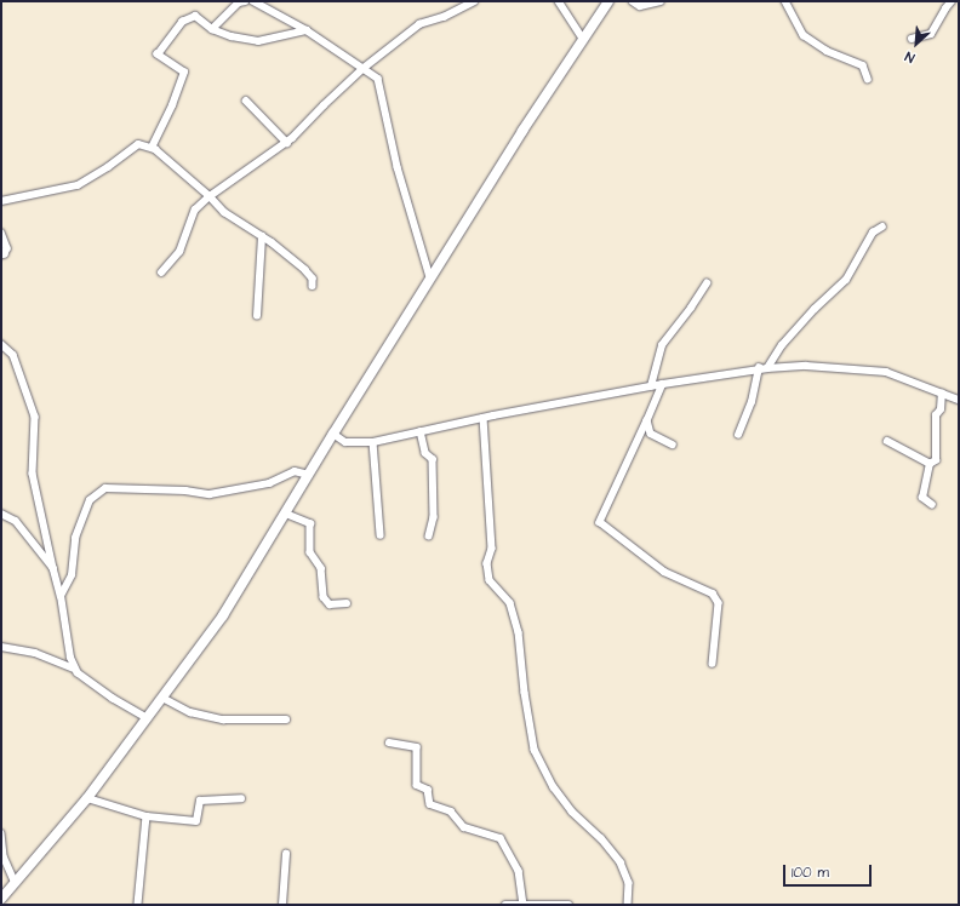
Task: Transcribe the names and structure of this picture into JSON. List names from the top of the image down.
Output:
{
  "scale_bar": "100 m",
  "north": "bottom left"
}
